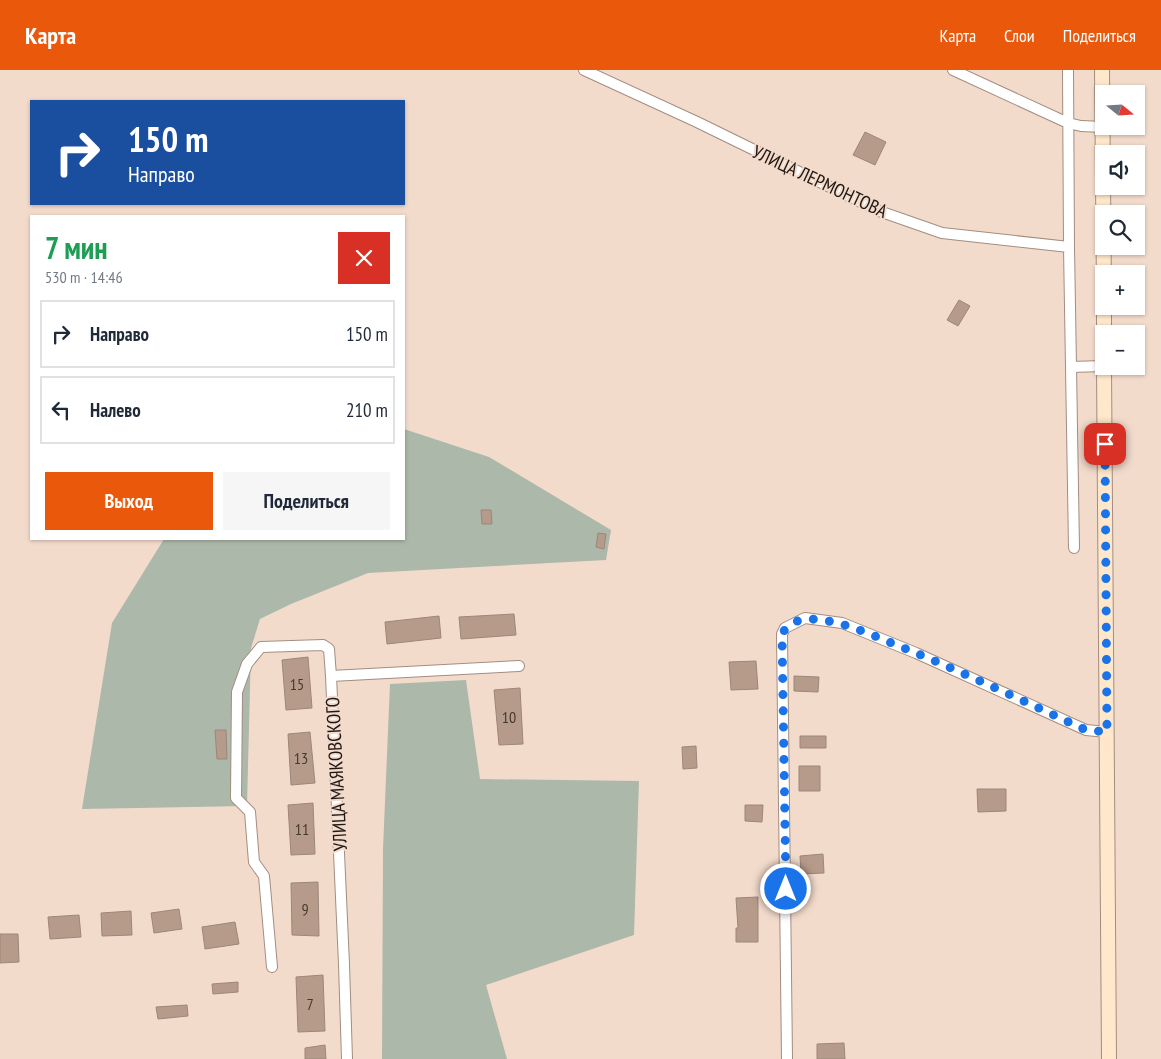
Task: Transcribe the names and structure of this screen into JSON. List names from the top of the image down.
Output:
{
  "streets": {
    "street": ["УЛИЦА ЛЕРМОНТОВА", "УЛИЦА МАЯКОВСКОГО"]
  },
  "house_numbers": [
    "15",
    "10",
    "13",
    "11",
    "9",
    "7"
  ],
  "north": "right",
  "page": {
    "header": "Карта",
    "nav": ["Карта", "Слои", "Поделиться"],
    "map_buttons": ["+", "−"],
    "turn": ["150 m", "Направо"],
    "heading": ["7 мин", "530 m · 14:46"],
    "list": [
      {
        "name": "Направо",
        "value": "150 m"
      },
      {
        "name": "Налево",
        "value": "210 m"
      }
    ],
    "buttons": ["Выход", "Поделиться"]
  }
}
